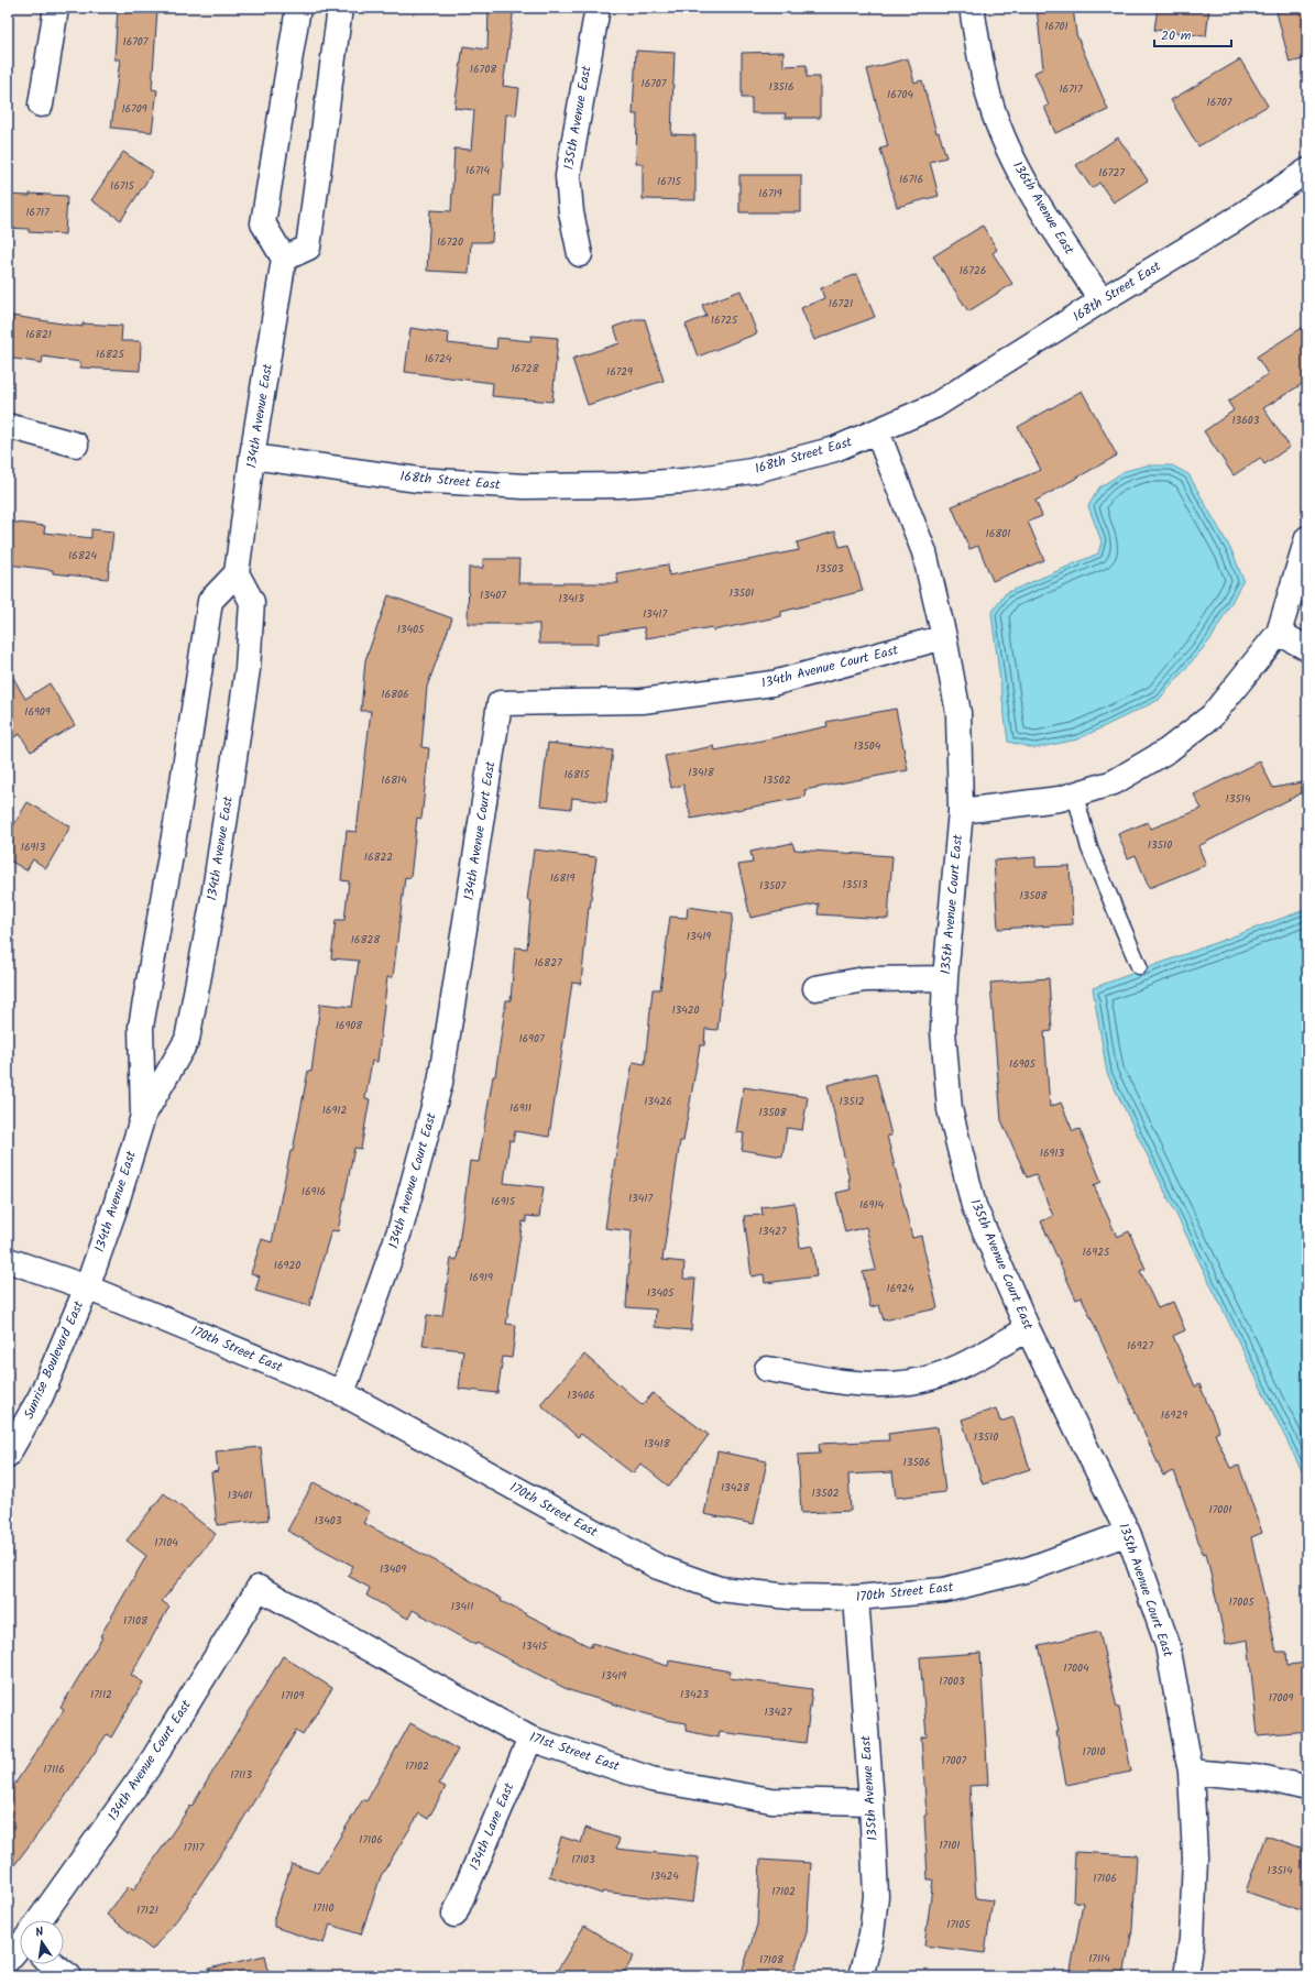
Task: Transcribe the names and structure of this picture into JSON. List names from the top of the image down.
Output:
{
  "streets": {
    "street": [
      "135th Avenue East",
      "136th Avenue East",
      "168th Street East",
      "134th Avenue East",
      "134th Avenue Court East",
      "135th Avenue Court East",
      "170th Street East",
      "Sunrise Boulevard East",
      "171st Street East",
      "134th Lane East"
    ]
  },
  "crossings": [
    ["135th Avenue East", "170th Street East"],
    ["135th Avenue East", "171st Street East"],
    ["136th Avenue East", "168th Street East"],
    ["168th Street East", "134th Avenue East"],
    ["168th Street East", "135th Avenue Court East"],
    ["134th Avenue East", "170th Street East"],
    ["134th Avenue East", "Sunrise Boulevard East"],
    ["134th Avenue Court East", "135th Avenue Court East"],
    ["134th Avenue Court East", "170th Street East"],
    ["134th Avenue Court East", "171st Street East"],
    ["135th Avenue Court East", "170th Street East"],
    ["170th Street East", "Sunrise Boulevard East"],
    ["171st Street East", "134th Lane East"]
  ],
  "house_numbers": [
    "16701",
    "16707",
    "16708",
    "16707",
    "13516",
    "16717",
    "16704",
    "16707",
    "16709",
    "16714",
    "16727",
    "16716",
    "16715",
    "16715",
    "16719",
    "16717",
    "16720",
    "16726",
    "16721",
    "16725",
    "16821",
    "16825",
    "16724",
    "16728",
    "16729",
    "13603",
    "16801",
    "16824",
    "13503",
    "13501",
    "13407",
    "13413",
    "13417",
    "13405",
    "16806",
    "16909",
    "13504",
    "13418",
    "16815",
    "16814",
    "13502",
    "13514",
    "13510",
    "16913",
    "16822",
    "16819",
    "13513",
    "13507",
    "13508",
    "13419",
    "16828",
    "16827",
    "13420",
    "16908",
    "16907",
    "16905",
    "13426",
    "13512",
    "16911",
    "16912",
    "13508",
    "16913",
    "16916",
    "13417",
    "16915",
    "16914",
    "13427",
    "16925",
    "16920",
    "16919",
    "16924",
    "13405",
    "16927",
    "13406",
    "16929",
    "13510",
    "13418",
    "13506",
    "13428",
    "13502",
    "13401",
    "17001",
    "13403",
    "17104",
    "13409",
    "17005",
    "13411",
    "17108",
    "13415",
    "17004",
    "13419",
    "17003",
    "17112",
    "13423",
    "17109",
    "17009",
    "13427",
    "17010",
    "17007",
    "17102",
    "17116",
    "17113",
    "17106",
    "17101",
    "17117",
    "17103",
    "13514",
    "13424",
    "17106",
    "17102",
    "17110",
    "17121",
    "17105",
    "17114",
    "17108"
  ],
  "scale_bar": "20 m",
  "north": "top"
}
